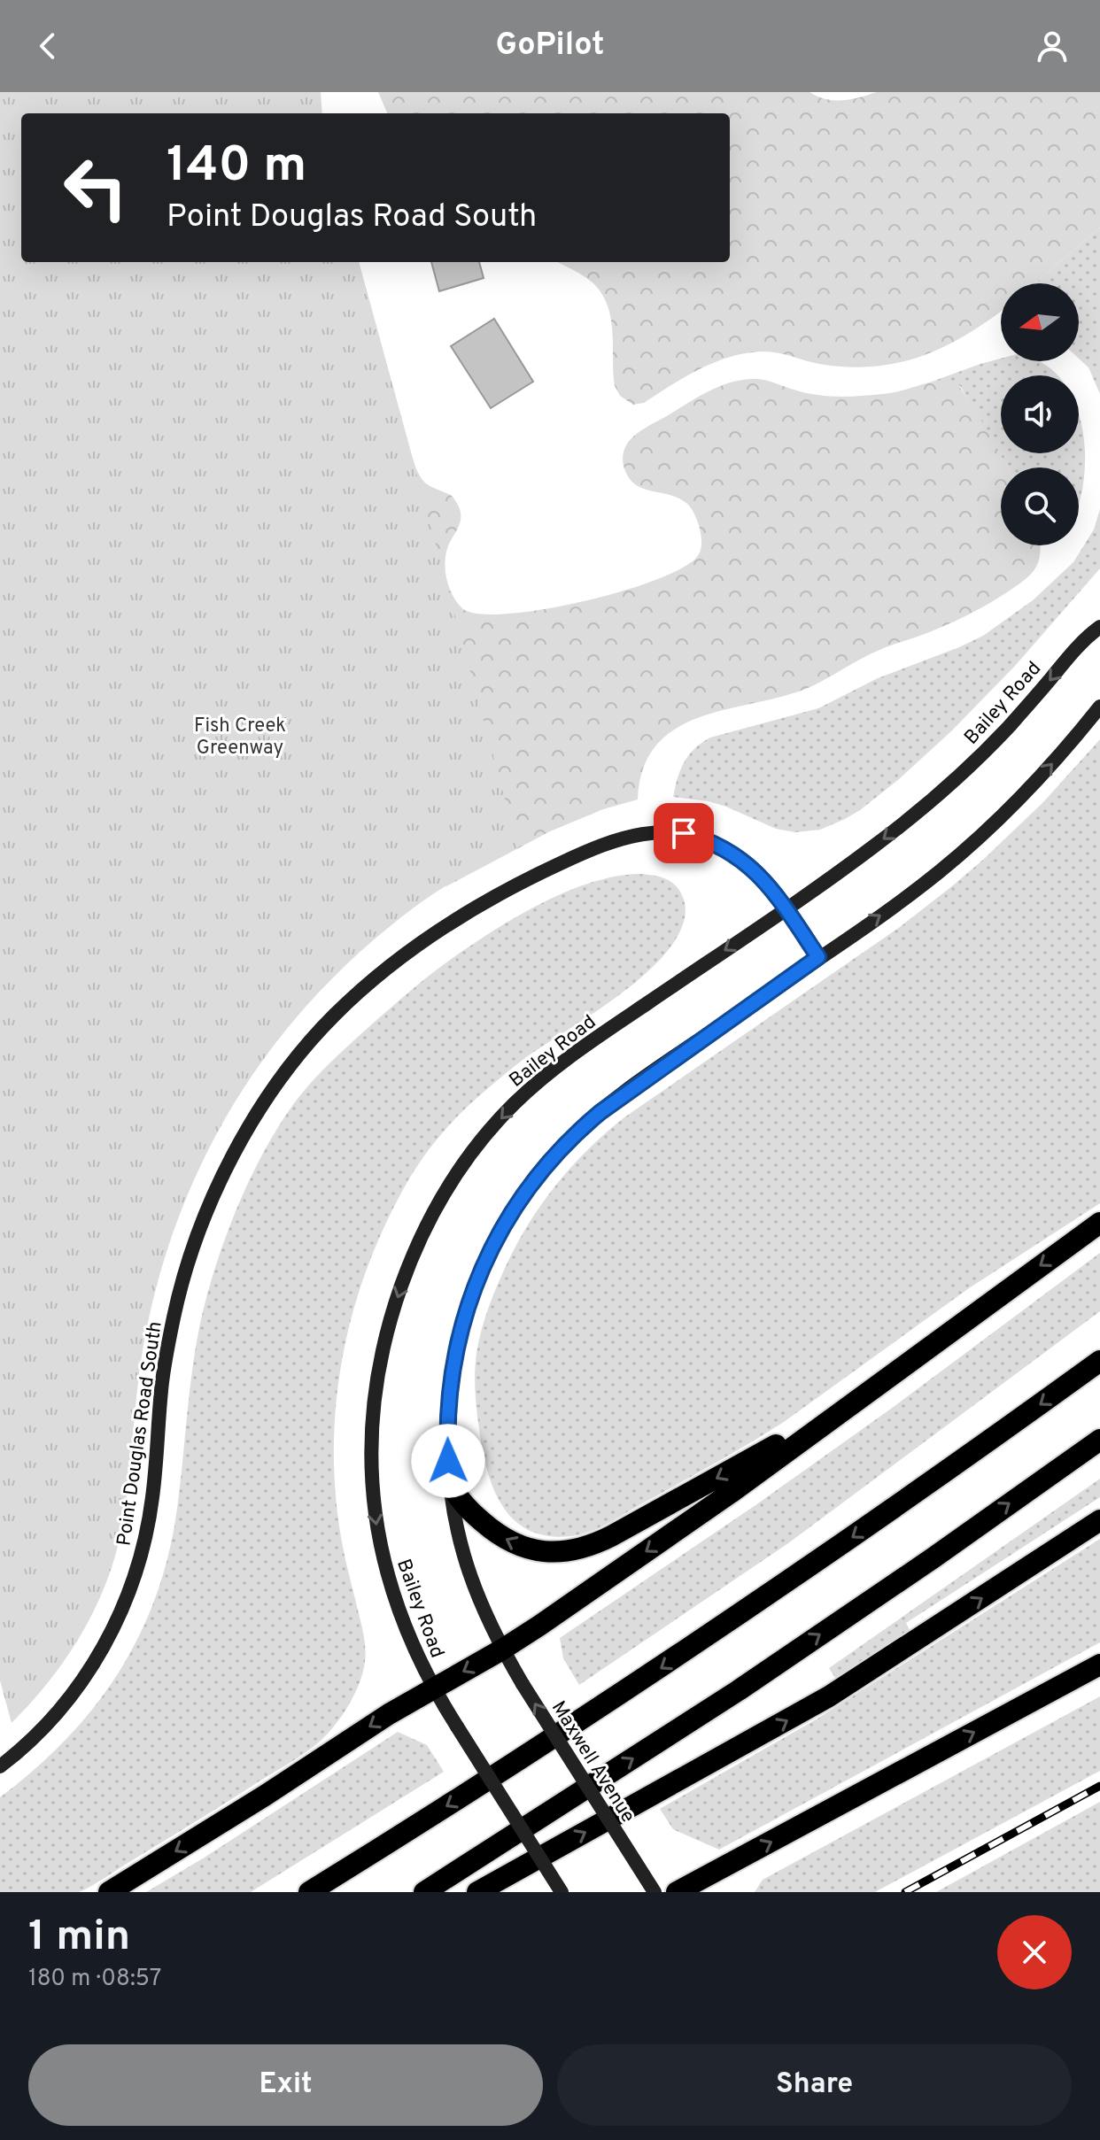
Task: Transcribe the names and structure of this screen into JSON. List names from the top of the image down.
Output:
{
  "streets": {
    "main road": ["Bailey Road", "Point Douglas Road South", "Maxwell Avenue"]
  },
  "crossings": [
    ["Bailey Road", "Point Douglas Road South"]
  ],
  "parks": ["Fish Creek Greenway"],
  "north": "left",
  "page": {
    "header": "GoPilot",
    "turn": ["140 m", "Point Douglas Road South"],
    "heading": ["1 min", "180 m · 08:57"],
    "buttons": ["Exit", "Share"]
  }
}
